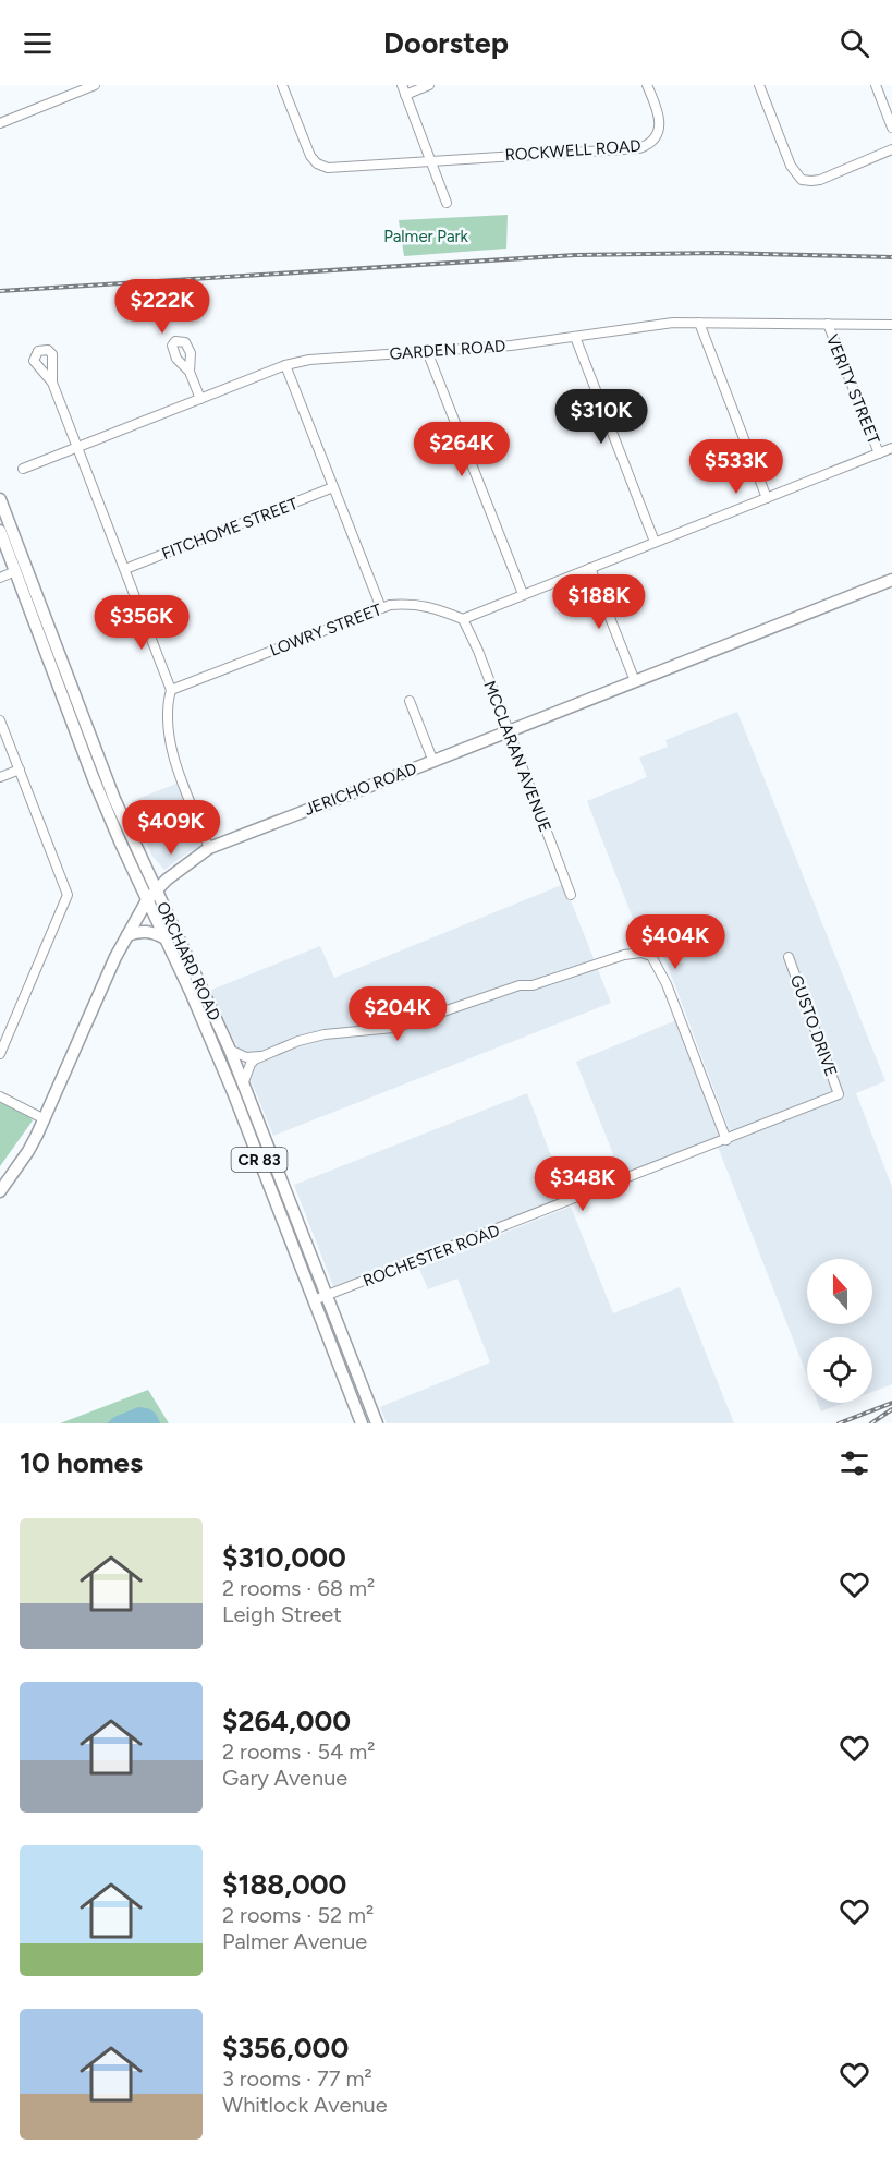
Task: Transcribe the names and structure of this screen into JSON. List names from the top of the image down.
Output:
{
  "streets": {
    "main road": ["JERICHO ROAD", "ORCHARD ROAD", "CR 83"],
    "street": [
      "ROCKWELL ROAD",
      "GARDEN ROAD",
      "VERITY STREET",
      "FITCHOME STREET",
      "LOWRY STREET",
      "MCCLARAN AVENUE",
      "GUSTO DRIVE",
      "ROCHESTER ROAD"
    ]
  },
  "crossings": [
    ["GARDEN ROAD", "VERITY STREET"],
    ["LOWRY STREET", "MCCLARAN AVENUE"],
    ["MCCLARAN AVENUE", "JERICHO ROAD"],
    ["JERICHO ROAD", "ORCHARD ROAD"],
    ["ORCHARD ROAD", "ROCHESTER ROAD"],
    ["GUSTO DRIVE", "ROCHESTER ROAD"]
  ],
  "parks": ["Palmer Park"],
  "north": "top",
  "page": {
    "header": "Doorstep",
    "price": [
      "$222K",
      "$310K",
      "$264K",
      "$533K",
      "$188K",
      "$356K",
      "$409K",
      "$404K",
      "$204K",
      "$348K"
    ],
    "heading": "10 homes",
    "list": [
      {
        "name": "$310,000",
        "note": "2 rooms · 68 m² · Leigh Street"
      },
      {
        "name": "$264,000",
        "note": "2 rooms · 54 m² · Gary Avenue"
      },
      {
        "name": "$188,000",
        "note": "2 rooms · 52 m² · Palmer Avenue"
      },
      {
        "name": "$356,000",
        "note": "3 rooms · 77 m² · Whitlock Avenue"
      }
    ]
  }
}
